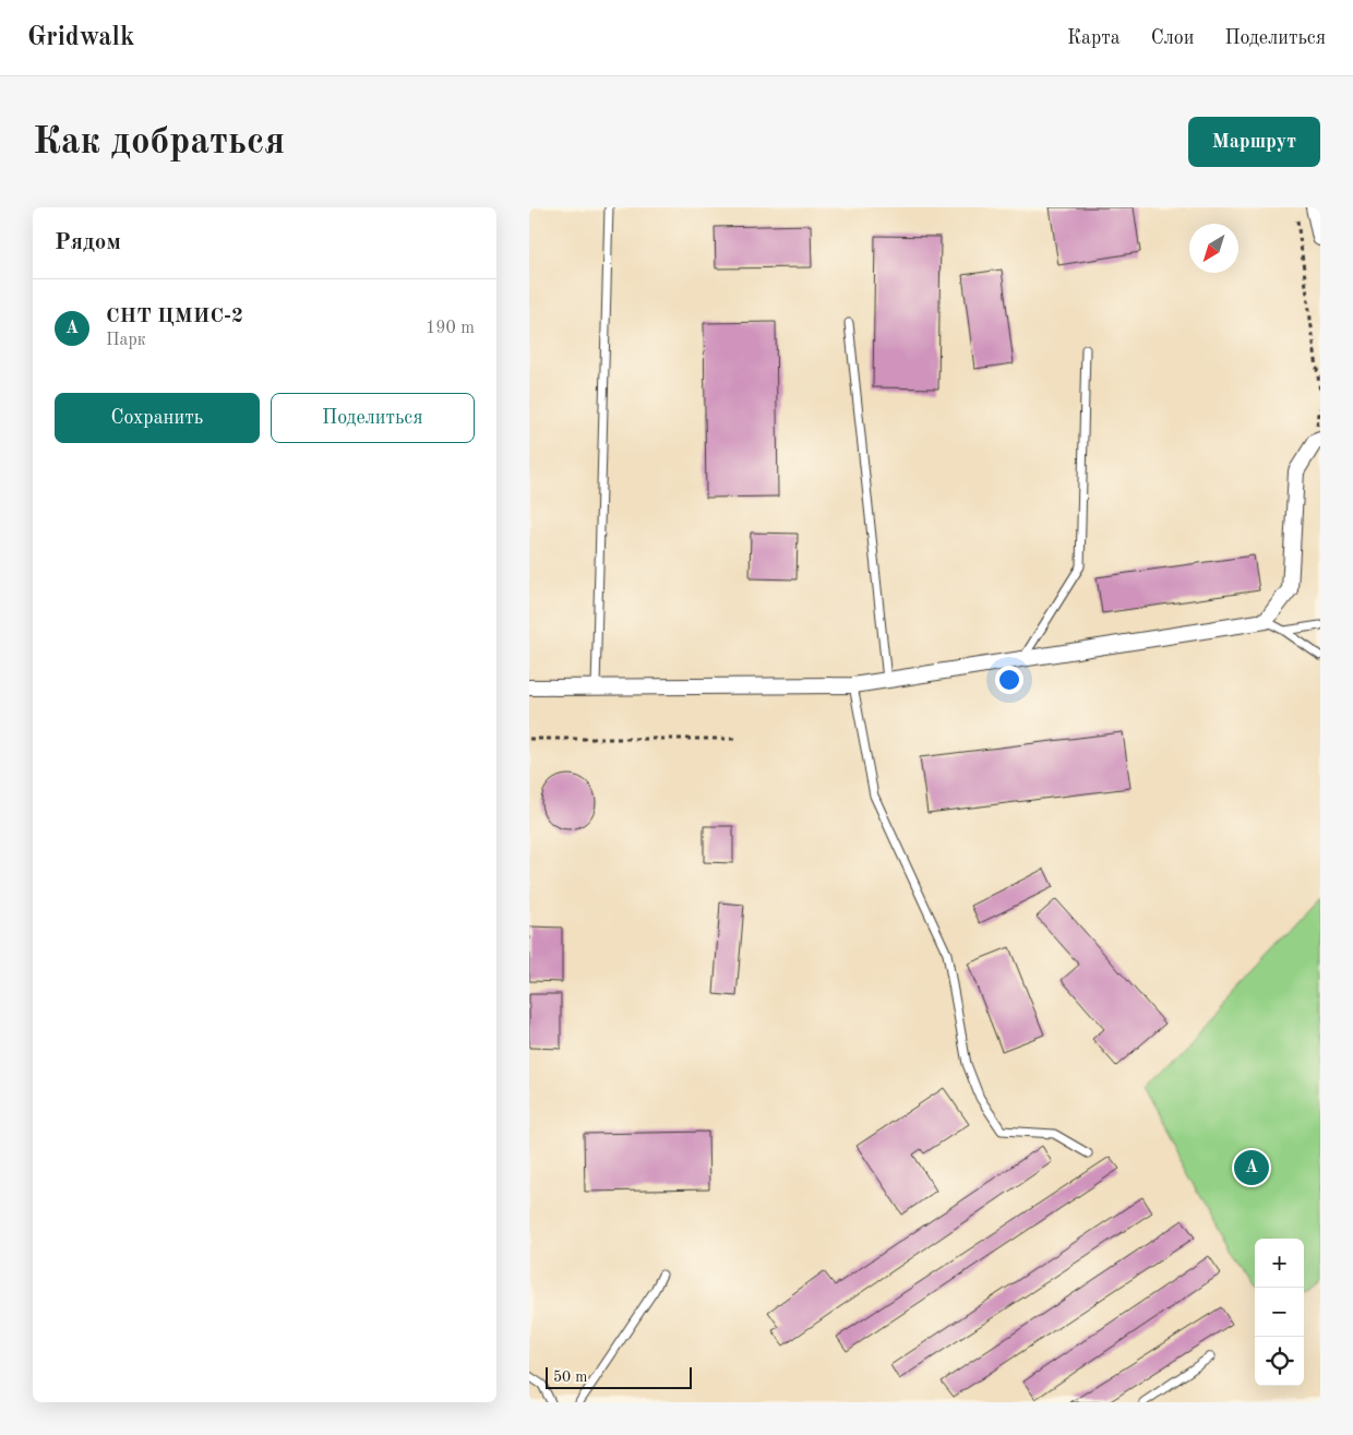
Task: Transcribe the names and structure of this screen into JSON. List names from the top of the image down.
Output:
{
  "scale_bar": "50 m",
  "north": "bottom left",
  "page": {
    "header": "Gridwalk",
    "nav": ["Карта", "Слои", "Поделиться"],
    "buttons": [
      "Маршрут",
      ["Сохранить", "Поделиться"]
    ],
    "title": "Как добраться",
    "heading": "Рядом",
    "list": [
      {
        "mark": "A",
        "name": "СНТ ЦМИС-2",
        "note": "Парк",
        "value": "190 m"
      }
    ],
    "pins": "A",
    "map_buttons": ["+", "−"],
    "scale": "50 m"
  }
}
